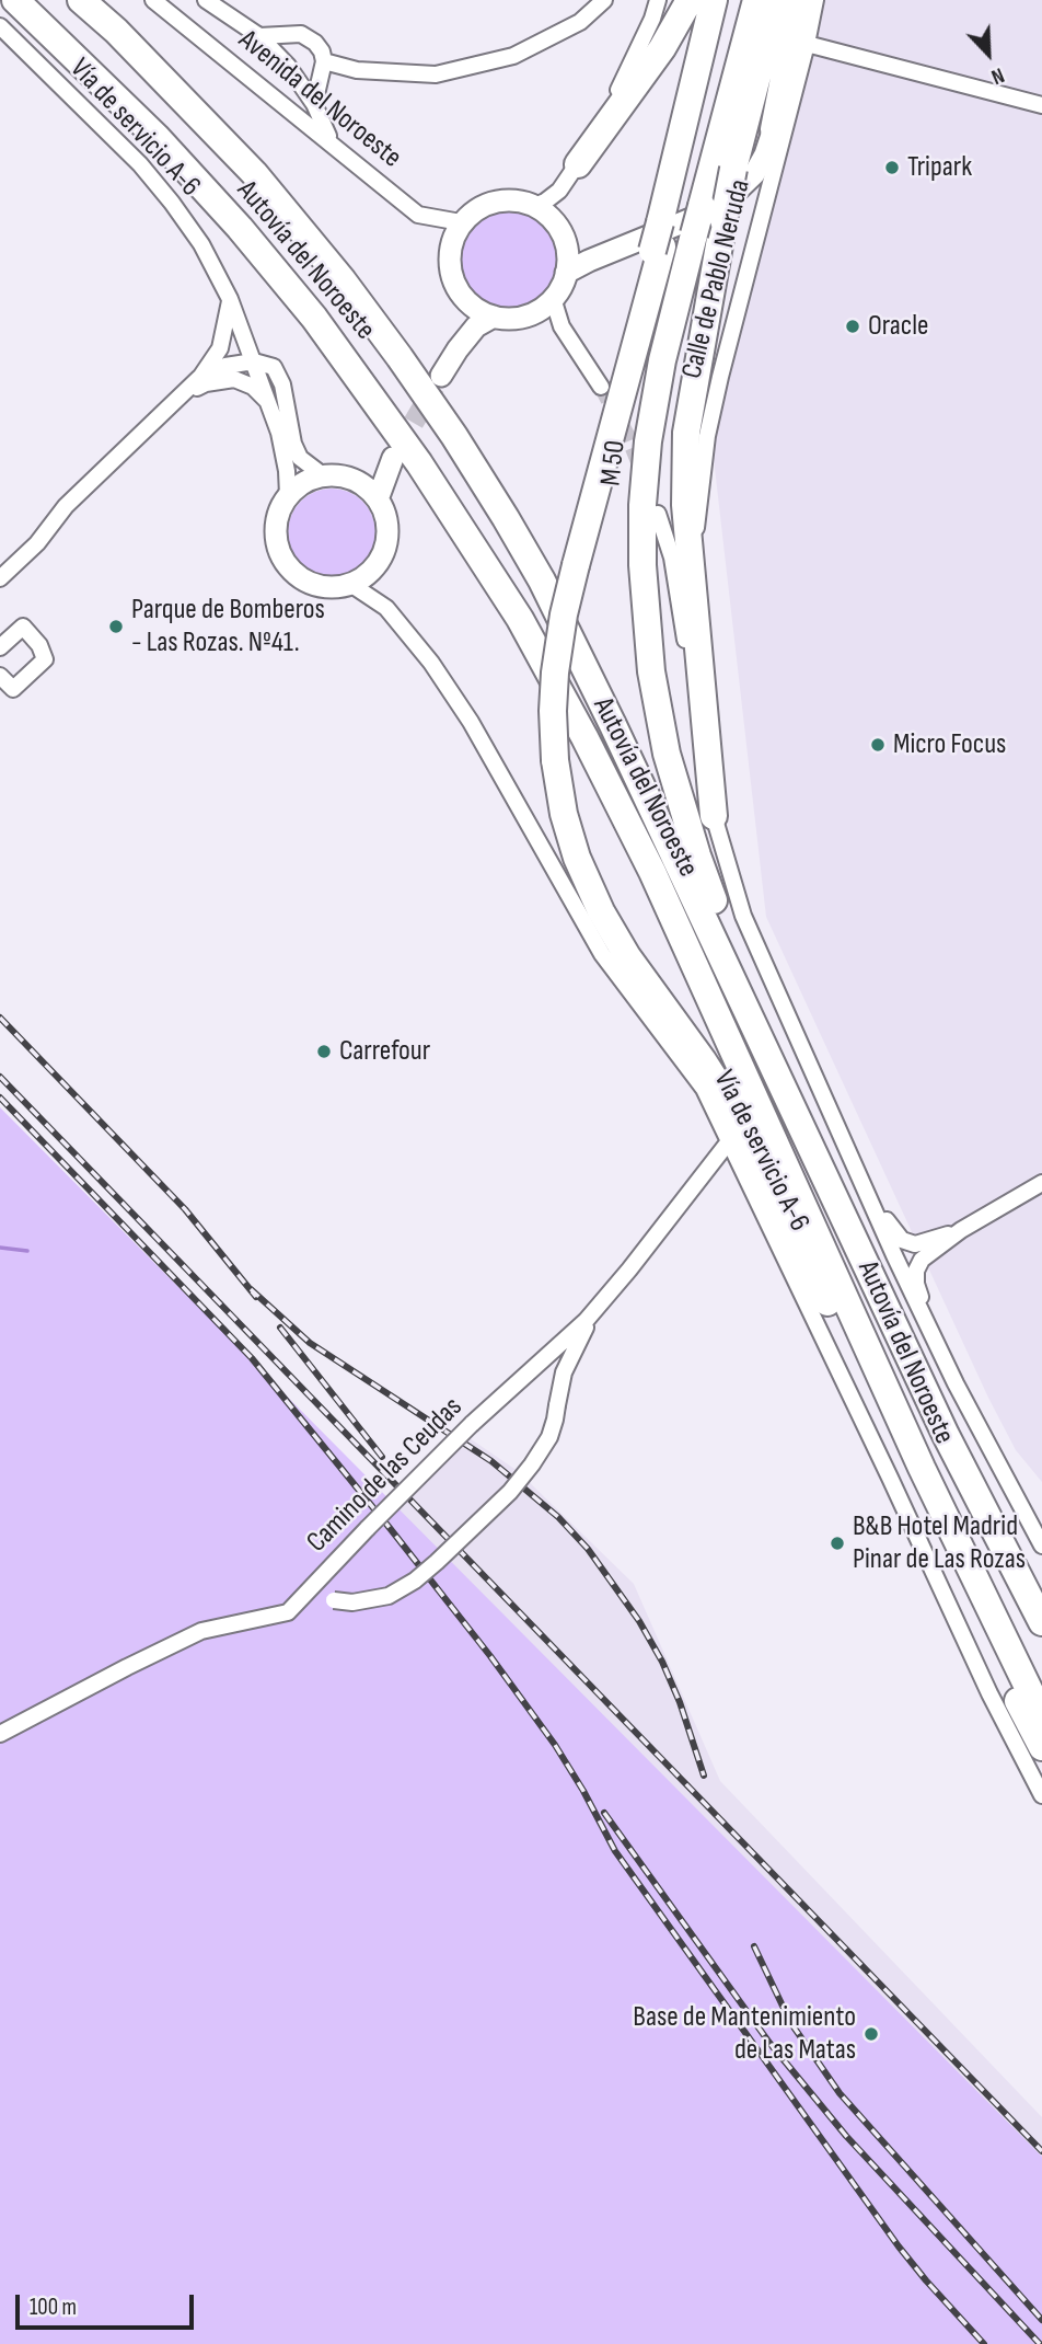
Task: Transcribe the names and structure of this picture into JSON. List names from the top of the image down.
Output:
{
  "streets": {
    "highway": ["Autovía del Noroeste", "M 50"],
    "street": [
      "Avenida del Noroeste",
      "Vía de servicio A-6",
      "Calle de Pablo Neruda",
      "Camino de las Ceudas"
    ]
  },
  "crossings": [
    ["Vía de servicio A-6", "Camino de las Ceudas"],
    ["Autovía del Noroeste", "M 50"]
  ],
  "places": [
    "Tripark",
    "Oracle",
    "Parque de Bomberos - Las Rozas. Nº41.",
    "Micro Focus",
    "Carrefour",
    "B&B Hotel Madrid Pinar de Las Rozas",
    "Base de Mantenimiento de Las Matas"
  ],
  "scale_bar": "100 m",
  "north": "bottom right"
}
